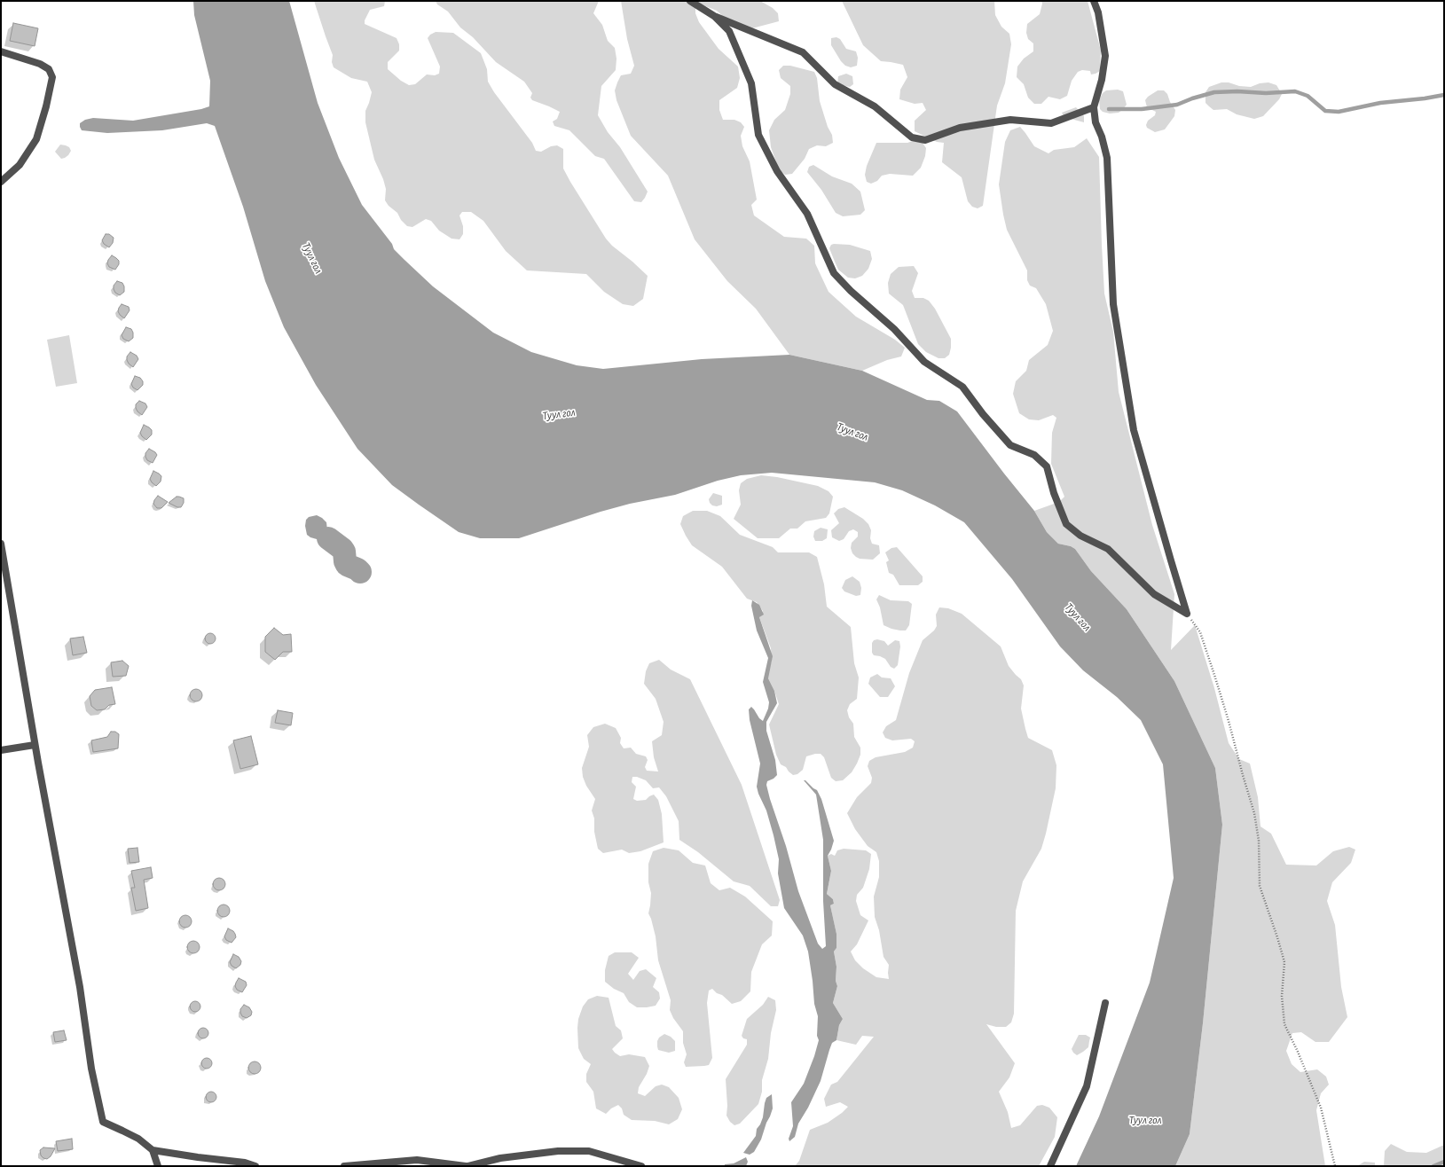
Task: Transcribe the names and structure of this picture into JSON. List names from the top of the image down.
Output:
{
  "water": ["Туул гол"]
}
